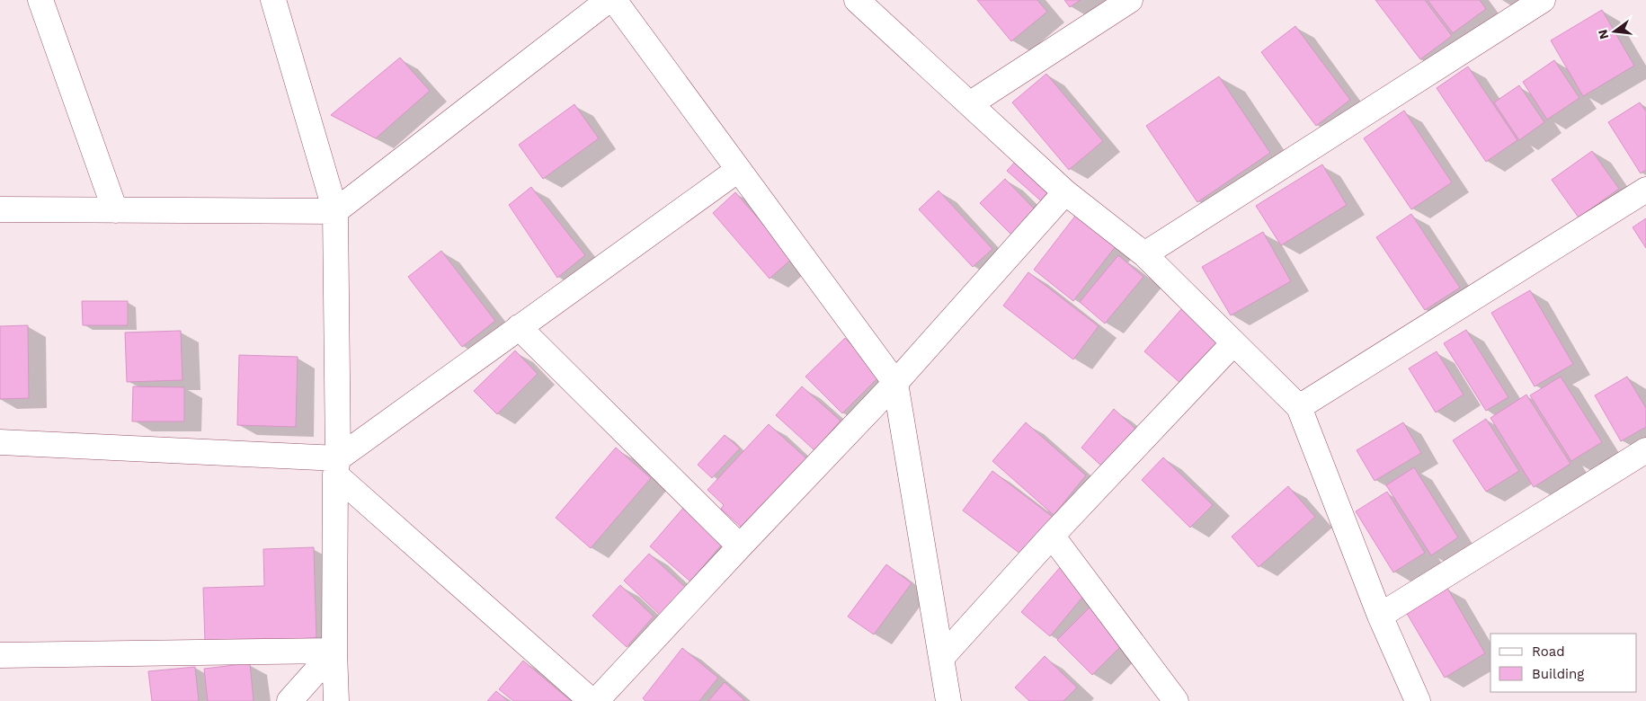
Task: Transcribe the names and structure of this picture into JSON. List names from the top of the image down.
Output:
{
  "legend": ["Road", "Building"],
  "north": "left"
}
